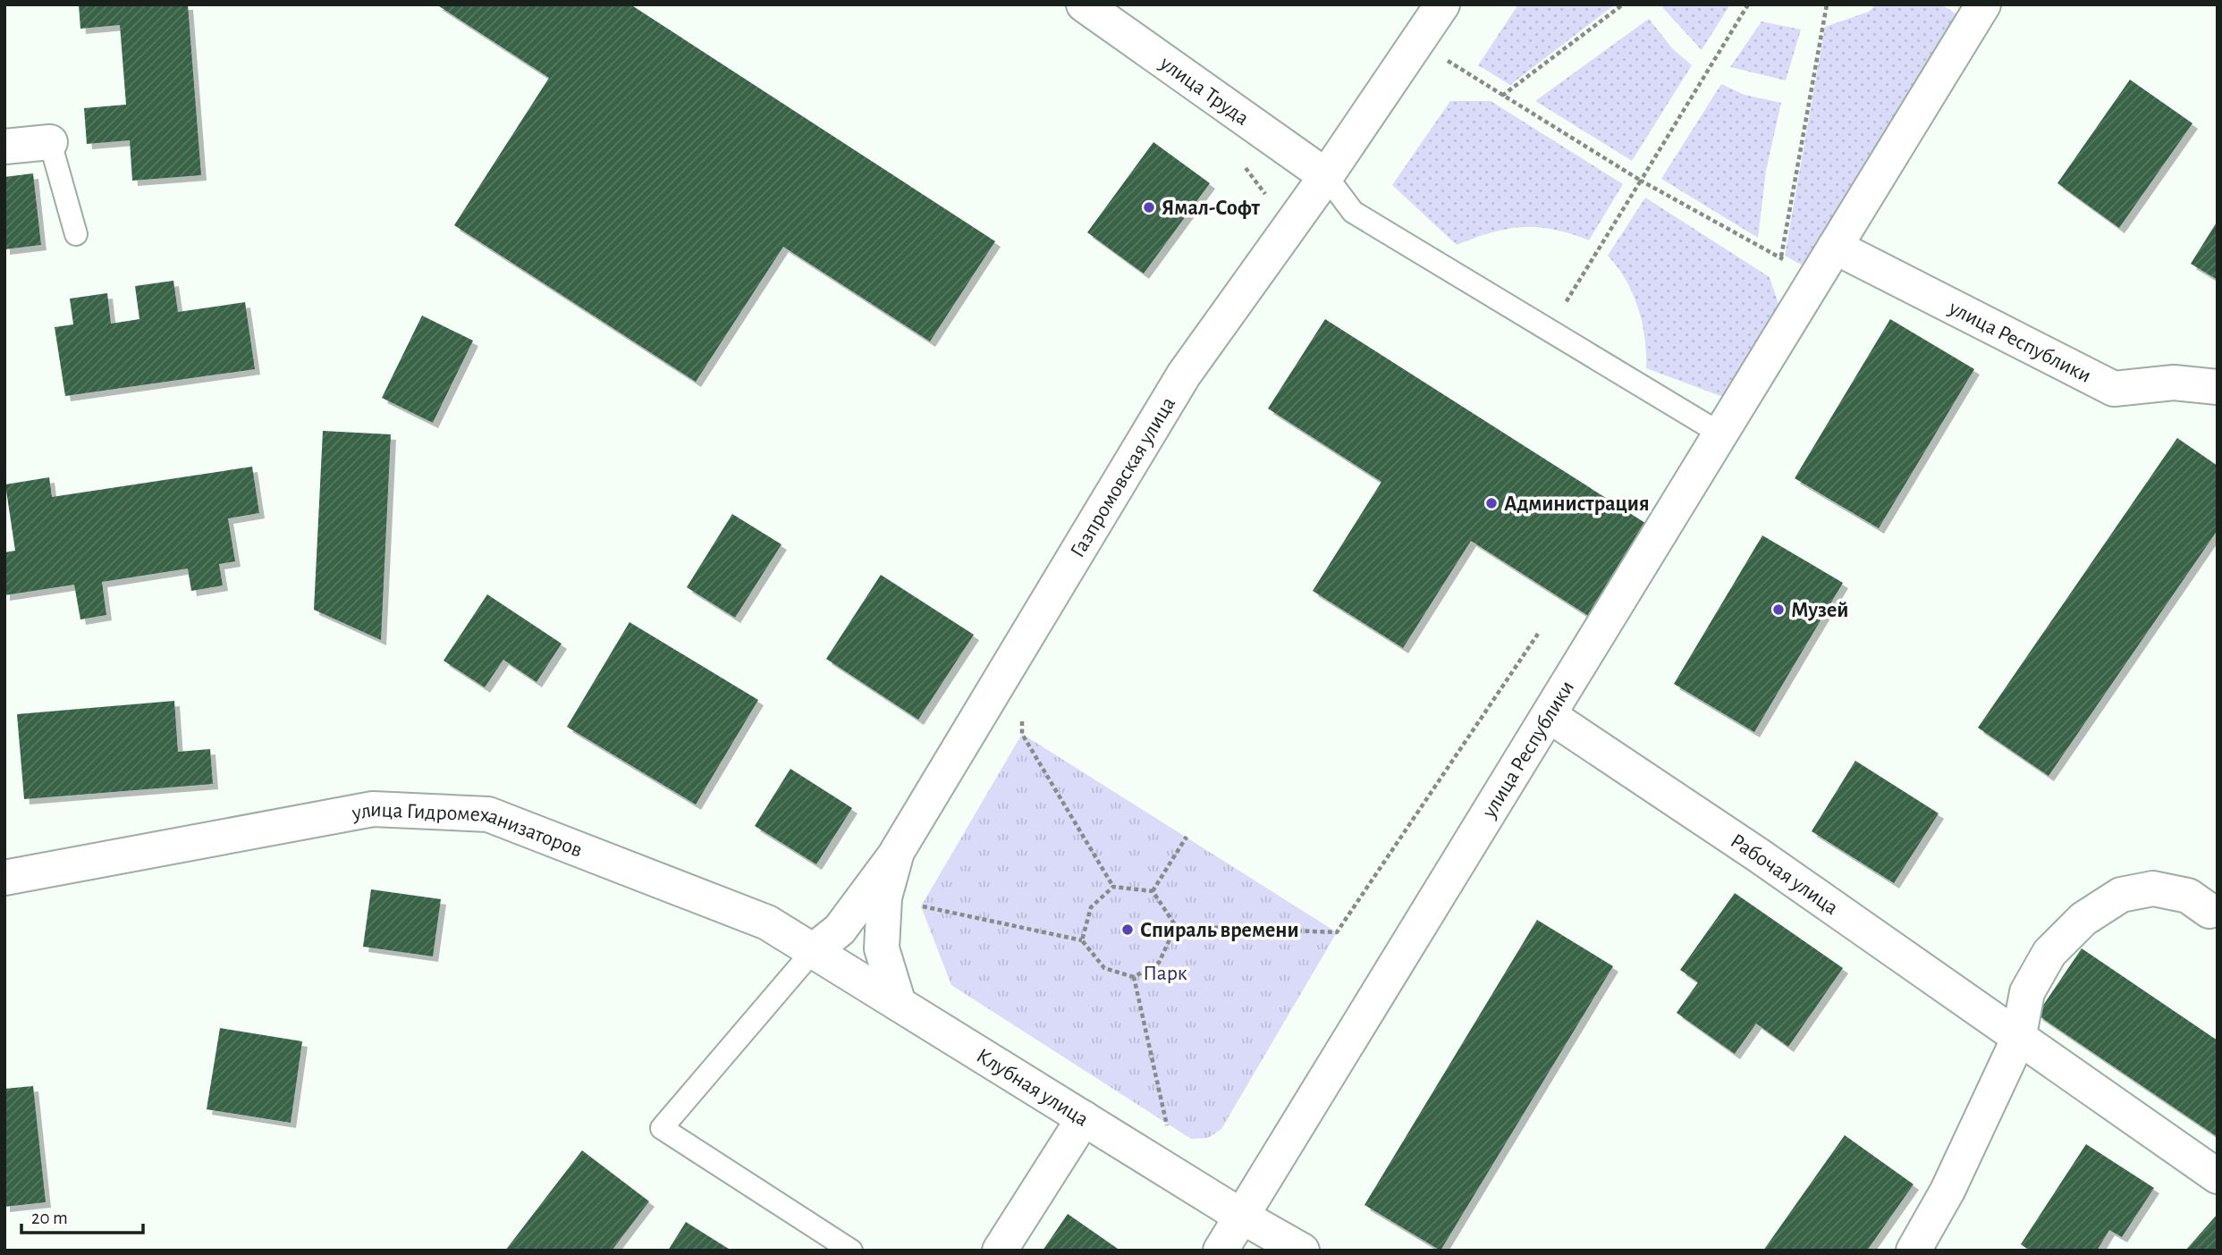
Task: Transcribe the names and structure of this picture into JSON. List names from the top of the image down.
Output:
{
  "streets": {
    "street": [
      "улица Труда",
      "улица Республики",
      "Газпромовская улица",
      "улица Гидромеханизаторов",
      "Рабочая улица",
      "Клубная улица"
    ]
  },
  "crossings": [
    ["улица Труда", "Газпромовская улица"],
    ["улица Республики", "Рабочая улица"],
    ["улица Республики", "Клубная улица"],
    ["Газпромовская улица", "улица Гидромеханизаторов"],
    ["улица Гидромеханизаторов", "Клубная улица"]
  ],
  "parks": ["Парк"],
  "places": [
    "Ямал-Софт",
    "Администрация",
    "Музей",
    "Спираль времени"
  ],
  "scale_bar": "20 m"
}
